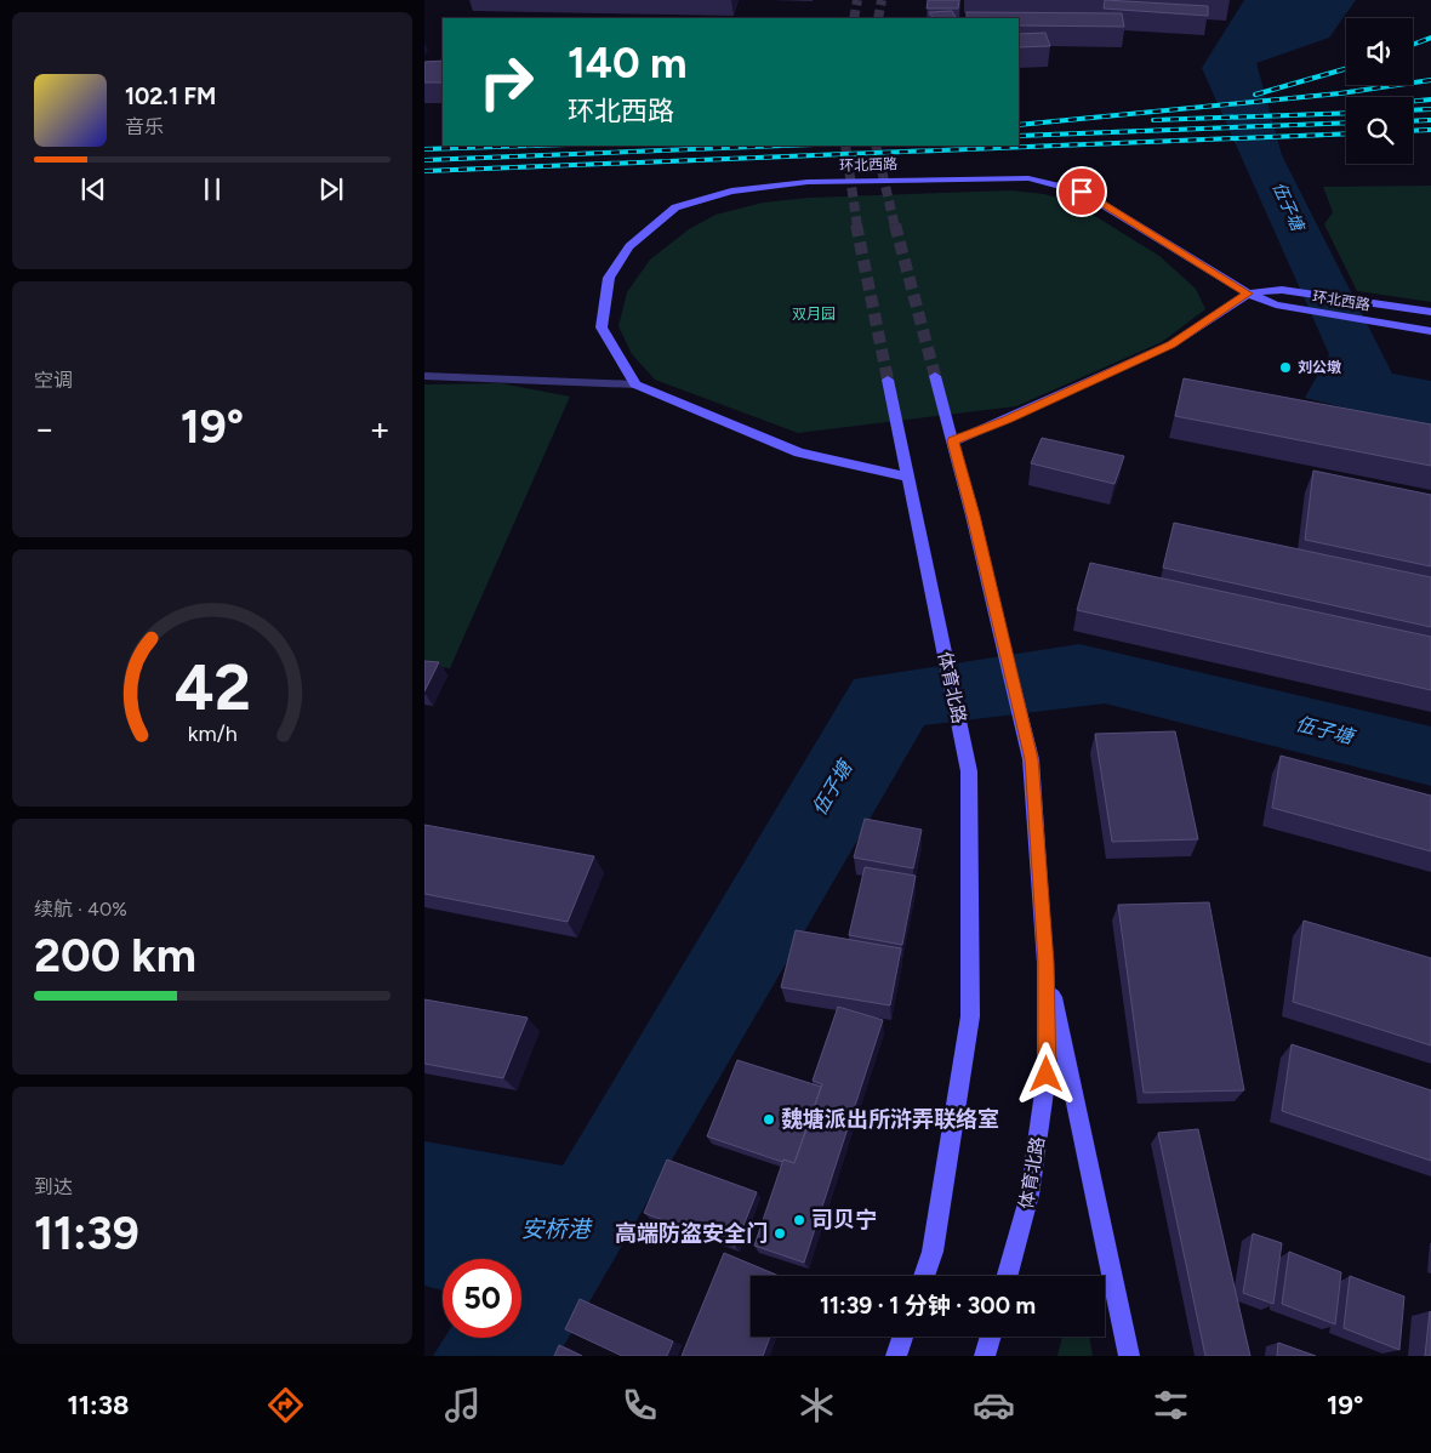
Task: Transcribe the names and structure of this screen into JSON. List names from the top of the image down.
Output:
{
  "streets": {
    "street": ["环北西路", "体育北路"]
  },
  "crossings": [
    ["环北西路", "体育北路"]
  ],
  "water": ["伍子塘", "安桥港"],
  "parks": ["双月园"],
  "places": [
    "刘公墩",
    "魏塘派出所浒弄联络室",
    "司贝宁",
    "高端防盗安全门"
  ],
  "page": {
    "turn": ["140 m", "环北西路"],
    "song": ["102.1 FM", "音乐"],
    "tile": [
      "空调",
      ["续航 · 40%", "200 km"],
      ["到达", "11:39"]
    ],
    "heat": ["−", "19°", "+"],
    "limit": "50",
    "trip": "11:39 · 1 分钟 · 300 m",
    "tabs": ["11:38", "19°"],
    "gauge": ["42", "km/h"]
  }
}
